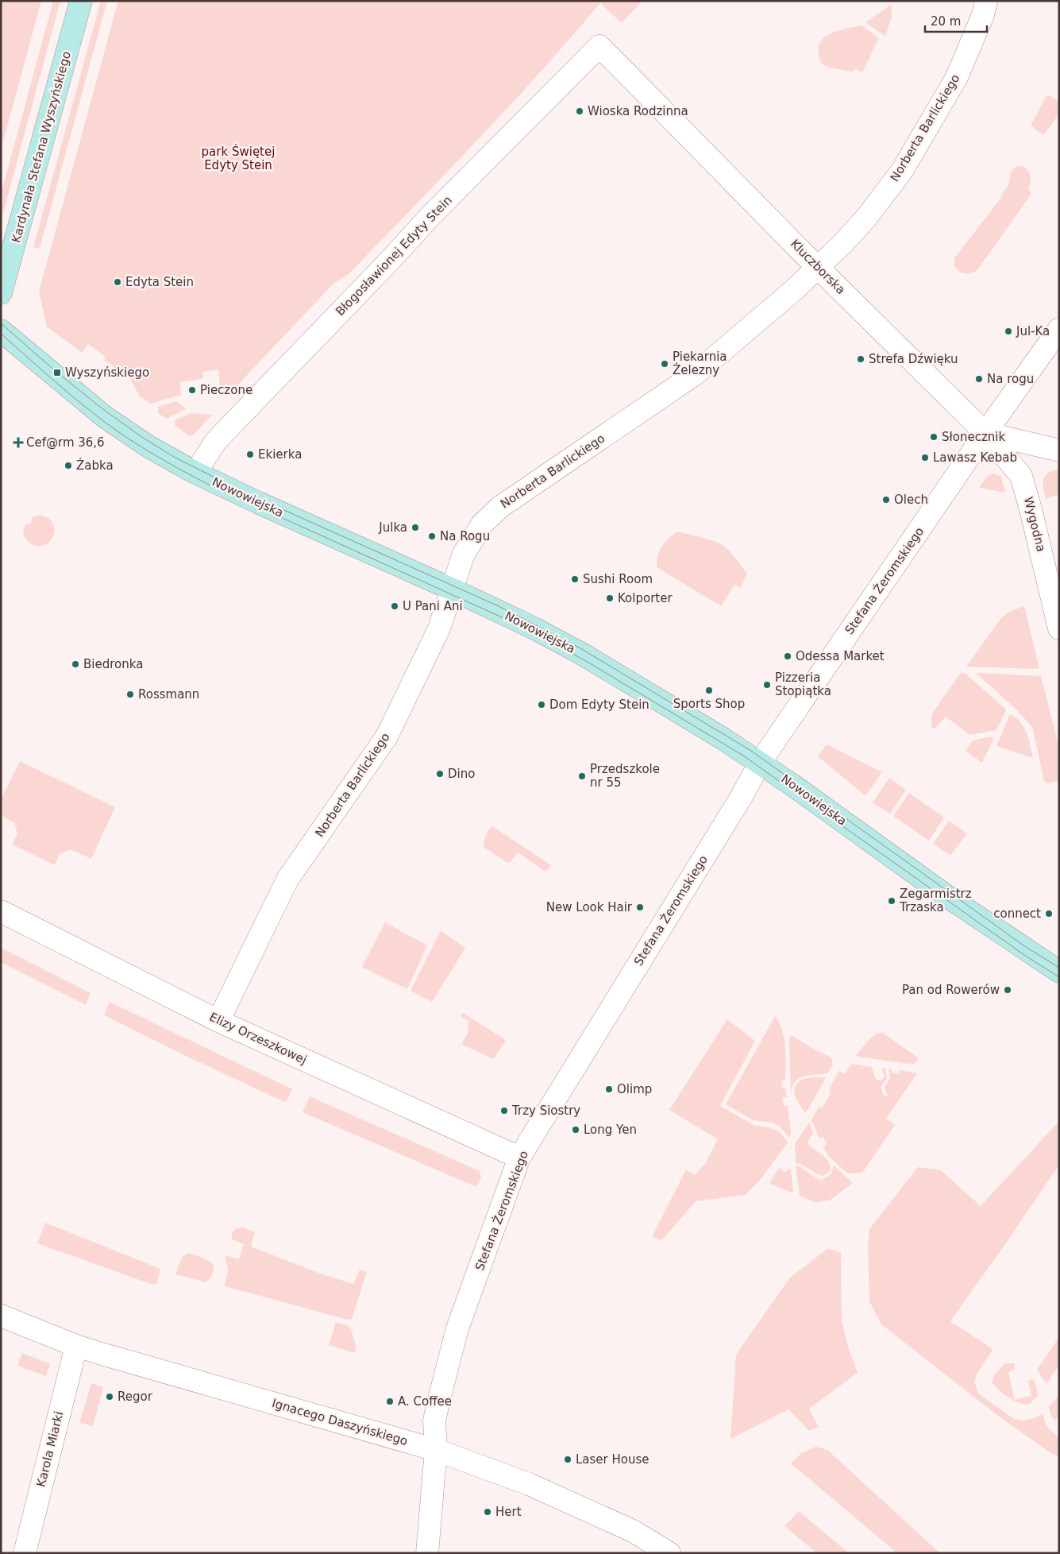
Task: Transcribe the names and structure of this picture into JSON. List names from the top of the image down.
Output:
{
  "streets": {
    "street": [
      "Norberta Barlickiego",
      "Kardynała Stefana Wyszyńskiego",
      "Błogosławionej Edyty Stein",
      "Kluczborska",
      "Nowowiejska",
      "Wygodna",
      "Stefana Żeromskiego",
      "Elizy Orzeszkowej",
      "Ignacego Daszyńskiego",
      "Karola Miarki"
    ]
  },
  "crossings": [
    ["Norberta Barlickiego", "Kluczborska"],
    ["Norberta Barlickiego", "Nowowiejska"],
    ["Norberta Barlickiego", "Elizy Orzeszkowej"],
    ["Błogosławionej Edyty Stein", "Kluczborska"],
    ["Błogosławionej Edyty Stein", "Nowowiejska"],
    ["Kluczborska", "Wygodna"],
    ["Kluczborska", "Stefana Żeromskiego"],
    ["Nowowiejska", "Stefana Żeromskiego"],
    ["Wygodna", "Stefana Żeromskiego"],
    ["Stefana Żeromskiego", "Elizy Orzeszkowej"],
    ["Stefana Żeromskiego", "Ignacego Daszyńskiego"],
    ["Ignacego Daszyńskiego", "Karola Miarki"]
  ],
  "parks": ["park Świętej Edyty Stein"],
  "places": {
    "other": [
      "Wioska Rodzinna",
      "Edyta Stein",
      "Jul-Ka",
      "Strefa Dźwięku",
      "Piekarnia Żelezny",
      "Na rogu",
      "Pieczone",
      "Słonecznik",
      "Ekierka",
      "Lawasz Kebab",
      "Żabka",
      "Olech",
      "Julka",
      "Na Rogu",
      "Sushi Room",
      "Kolporter",
      "U Pani Ani",
      "Odessa Market",
      "Biedronka",
      "Pizzeria Stopiątka",
      "Sports Shop",
      "Rossmann",
      "Dom Edyty Stein",
      "Dino",
      "Przedszkole nr 55",
      "Zegarmistrz Trzaska",
      "New Look Hair",
      "connect",
      "Pan od Rowerów",
      "Olimp",
      "Trzy Siostry",
      "Long Yen",
      "Regor",
      "A. Coffee",
      "Laser House",
      "Hert"
    ],
    "transit": ["Wyszyńskiego"],
    "health": ["Cef@rm 36,6"]
  },
  "scale_bar": "20 m"
}
